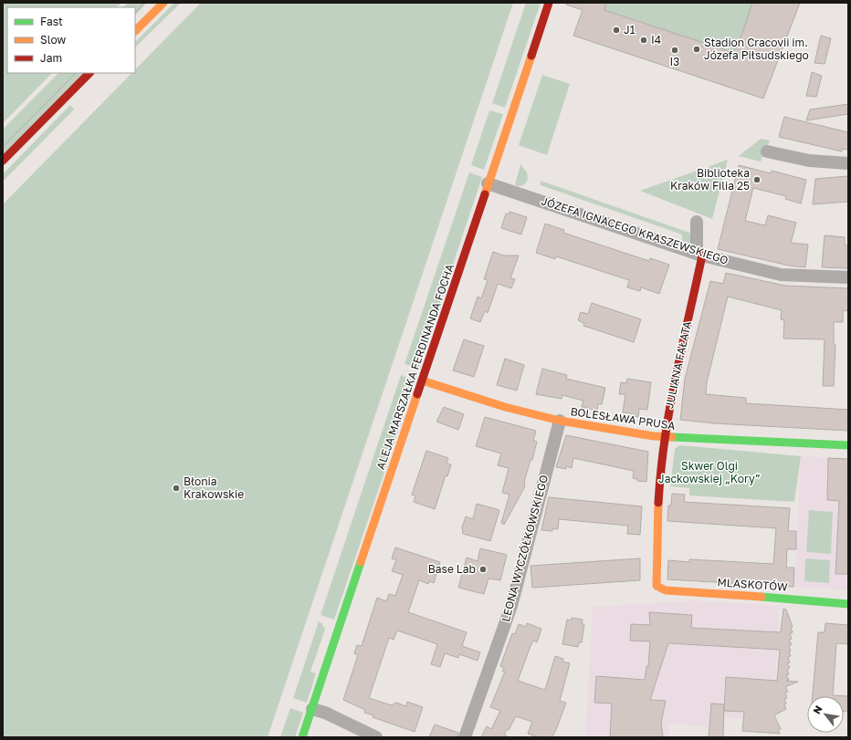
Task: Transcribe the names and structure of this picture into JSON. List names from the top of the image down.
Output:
{
  "streets": {
    "street": [
      "JÓZEFA IGNACEGO KRASZEWSKIEGO",
      "JULIANA FAŁATA",
      "ALEJA MARSZAŁKA FERDINANDA FOCHA",
      "BOLESŁAWA PRUSA",
      "LEONA WYCZÓŁKOWSKIEGO",
      "MLASKOTÓW"
    ]
  },
  "crossings": [
    ["JÓZEFA IGNACEGO KRASZEWSKIEGO", "JULIANA FAŁATA"],
    ["JÓZEFA IGNACEGO KRASZEWSKIEGO", "ALEJA MARSZAŁKA FERDINANDA FOCHA"],
    ["JULIANA FAŁATA", "BOLESŁAWA PRUSA"],
    ["JULIANA FAŁATA", "MLASKOTÓW"],
    ["ALEJA MARSZAŁKA FERDINANDA FOCHA", "BOLESŁAWA PRUSA"],
    ["BOLESŁAWA PRUSA", "LEONA WYCZÓŁKOWSKIEGO"]
  ],
  "parks": ["Skwer Olgi Jackowskiej „Kory”"],
  "places": [
    "J1",
    "I4",
    "Stadion Cracovii im. Józefa Piłsudskiego",
    "I3",
    "Biblioteka Kraków Filia 25",
    "Błonia Krakowskie",
    "Base Lab"
  ],
  "legend": ["Fast", "Slow", "Jam"],
  "north": "top left"
}
